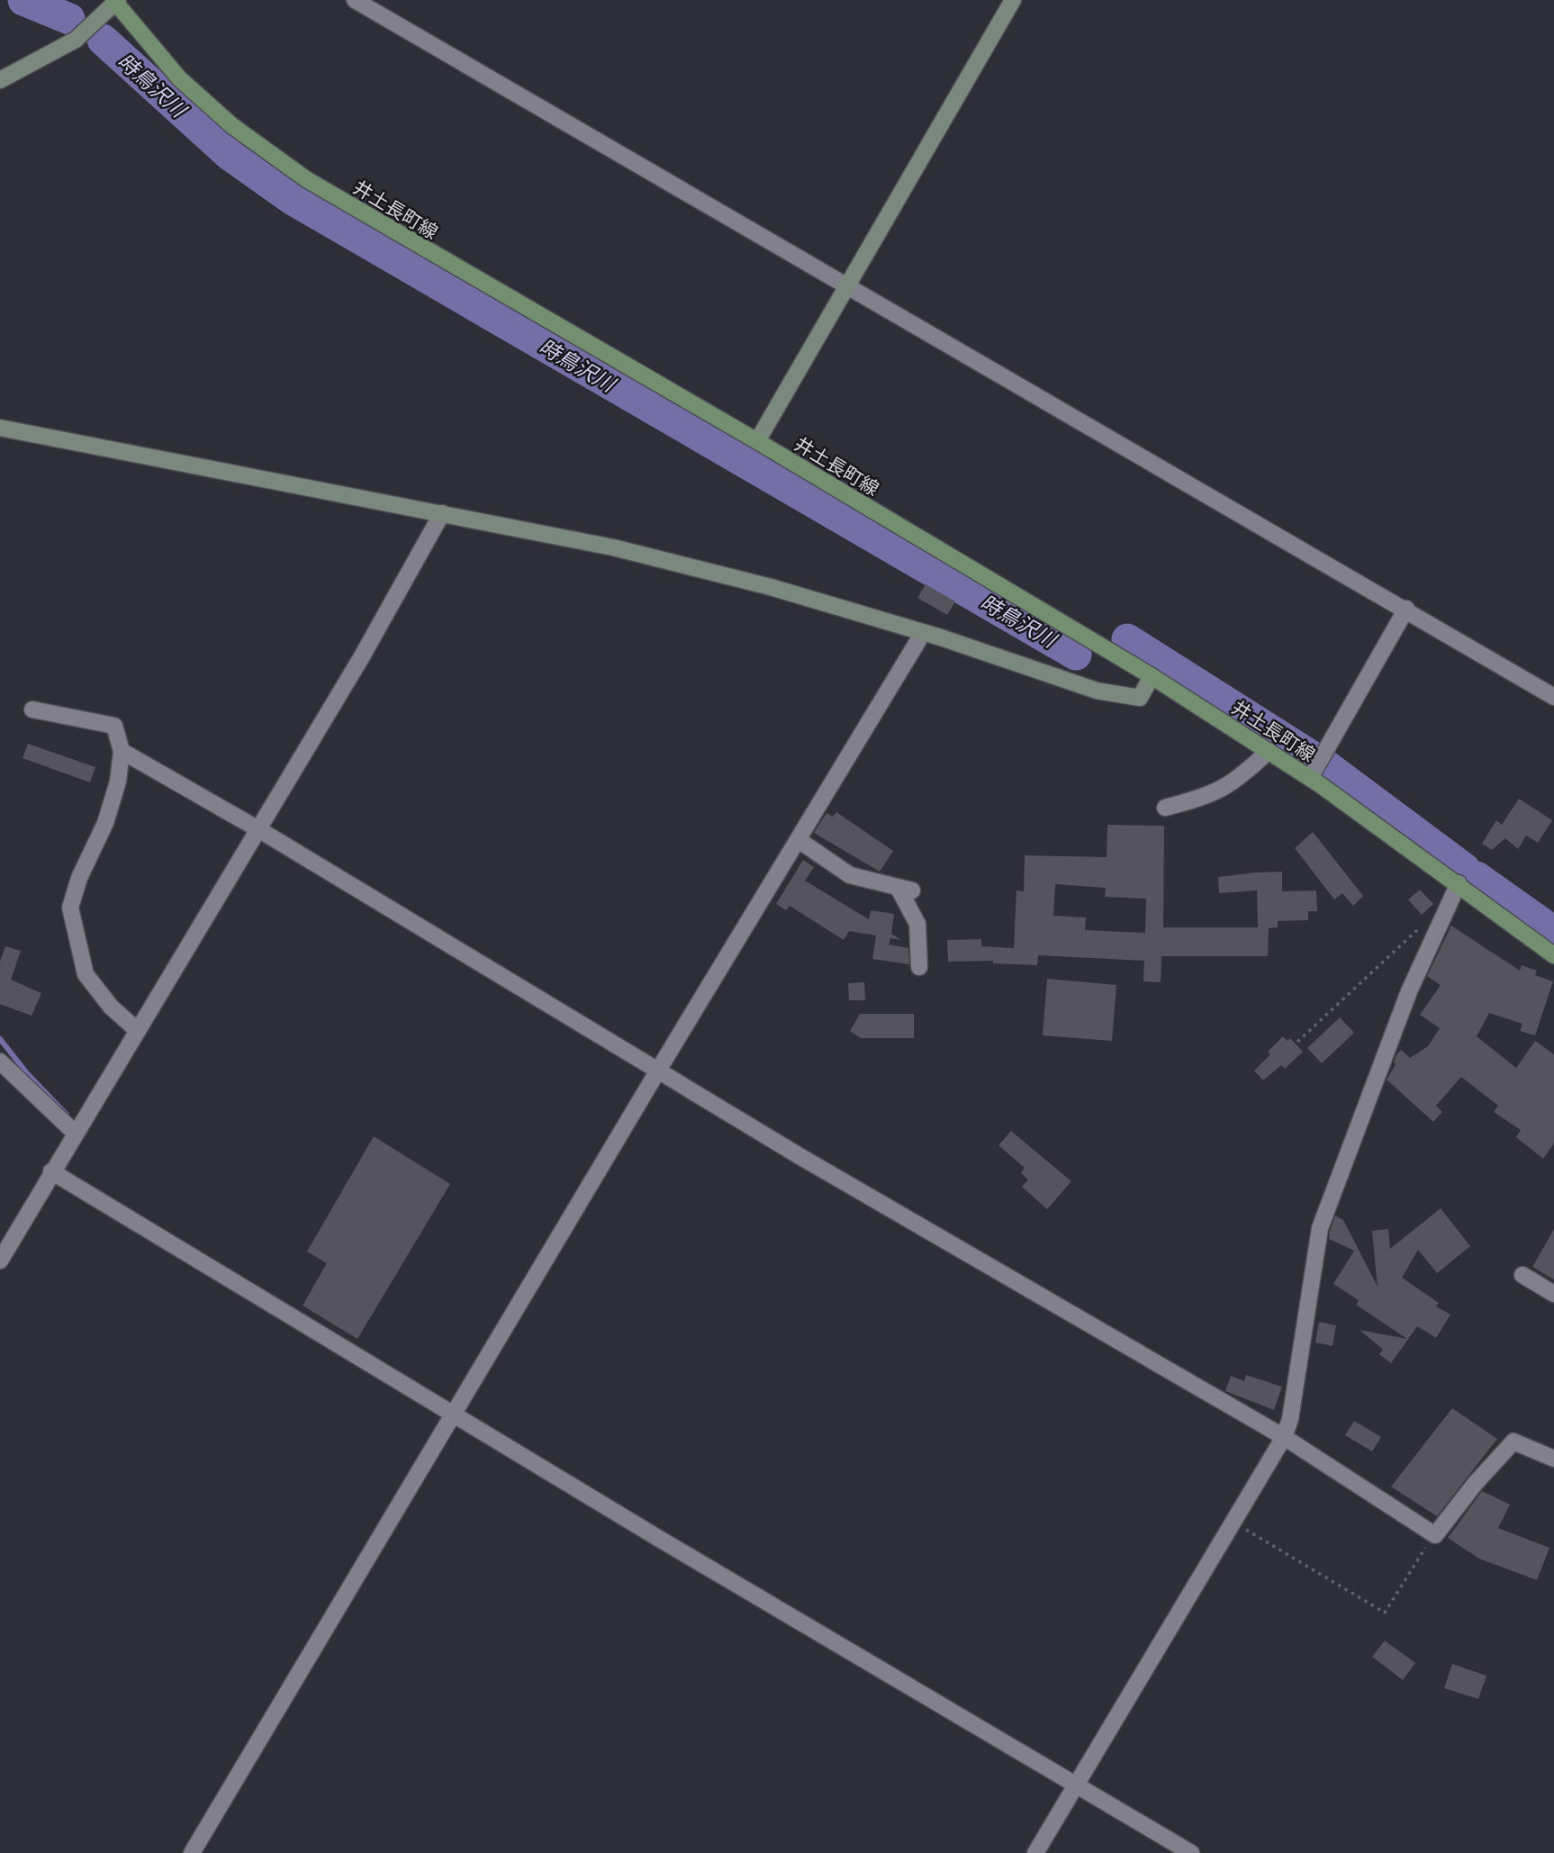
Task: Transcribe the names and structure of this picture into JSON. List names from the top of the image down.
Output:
{
  "streets": {
    "main road": ["井土長町線"]
  },
  "water": ["時鳥沢川"]
}
